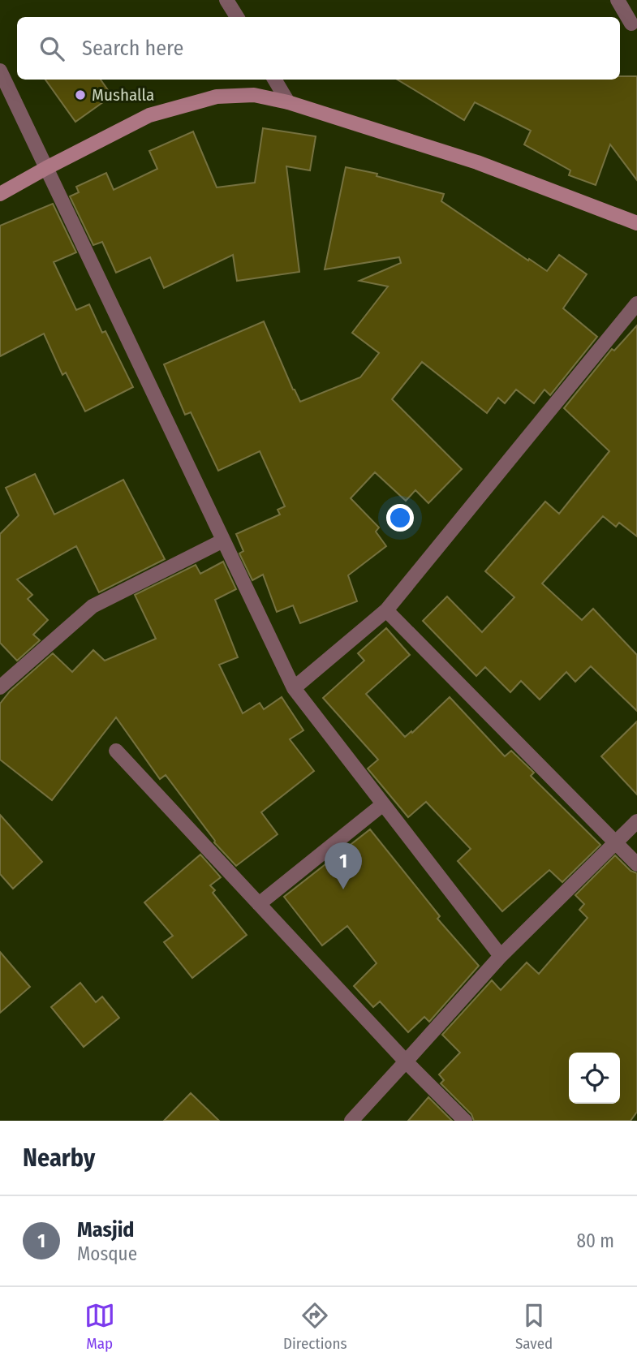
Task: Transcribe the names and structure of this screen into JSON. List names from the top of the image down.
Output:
{
  "places": ["Mushalla"],
  "page": {
    "search": "Search here",
    "pins": "1",
    "heading": "Nearby",
    "list": [
      {
        "mark": "1",
        "name": "Masjid",
        "note": "Mosque",
        "value": "80 m"
      }
    ],
    "nav": ["Map", "Directions", "Saved"]
  }
}
